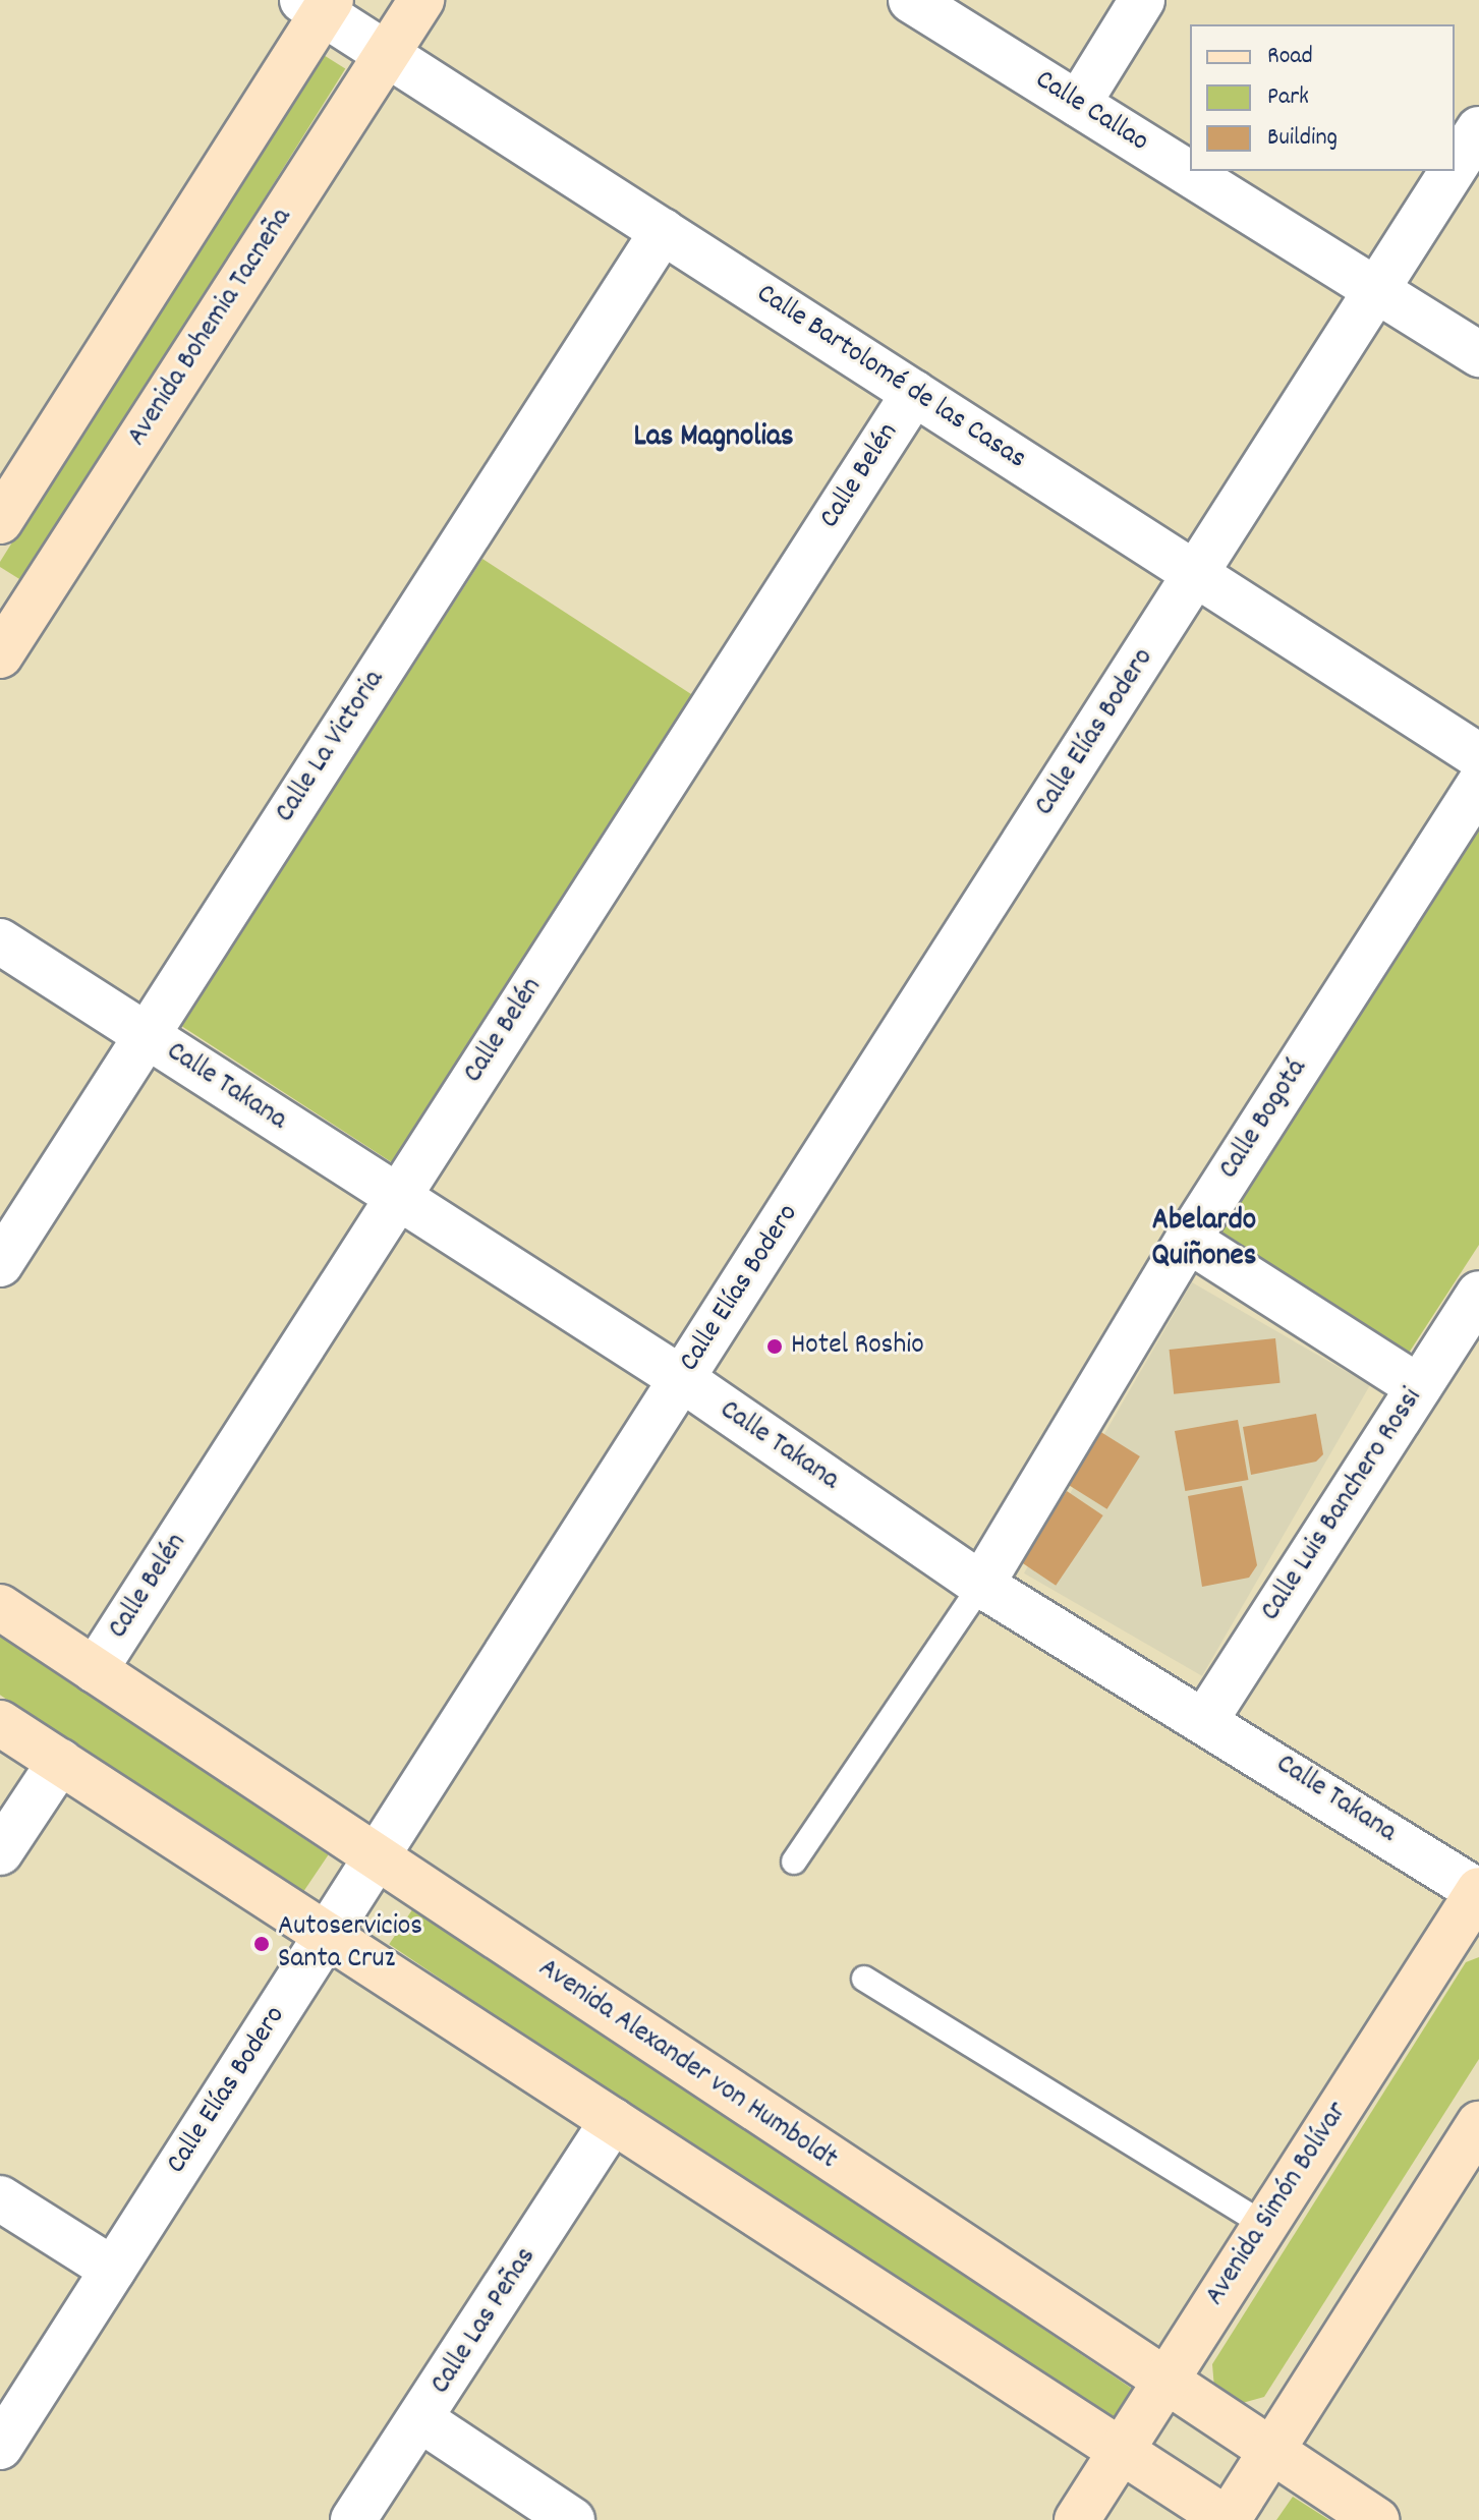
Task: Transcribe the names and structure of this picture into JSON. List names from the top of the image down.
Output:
{
  "streets": {
    "main road": ["Avenida Bohemia Tacneña", "Avenida Alexander von Humboldt", "Avenida Simón Bolívar"],
    "street": [
      "Calle Callao",
      "Calle Bartolomé de las Casas",
      "Calle Belén",
      "Calle Elías Bodero",
      "Calle La Victoria",
      "Calle Takana",
      "Calle Bogotá",
      "Calle Luis Banchero Rossi",
      "Calle Las Peñas"
    ]
  },
  "crossings": [
    ["Calle Callao", "Calle Elías Bodero"],
    ["Avenida Bohemia Tacneña", "Calle Bartolomé de las Casas"],
    ["Calle Bartolomé de las Casas", "Calle Belén"],
    ["Calle Bartolomé de las Casas", "Calle Elías Bodero"],
    ["Calle Bartolomé de las Casas", "Calle La Victoria"],
    ["Calle Belén", "Calle Takana"],
    ["Calle Belén", "Avenida Alexander von Humboldt"],
    ["Calle Elías Bodero", "Calle Takana"],
    ["Calle Elías Bodero", "Avenida Alexander von Humboldt"],
    ["Calle La Victoria", "Calle Takana"],
    ["Calle Takana", "Calle Bogotá"],
    ["Calle Takana", "Calle Luis Banchero Rossi"],
    ["Calle Takana", "Avenida Simón Bolívar"],
    ["Avenida Alexander von Humboldt", "Avenida Simón Bolívar"]
  ],
  "districts": ["Las Magnolias", "Abelardo Quiñones"],
  "places": ["Hotel Roshio", "Autoservicios Santa Cruz"],
  "legend": ["Road", "Park", "Building"]
}
